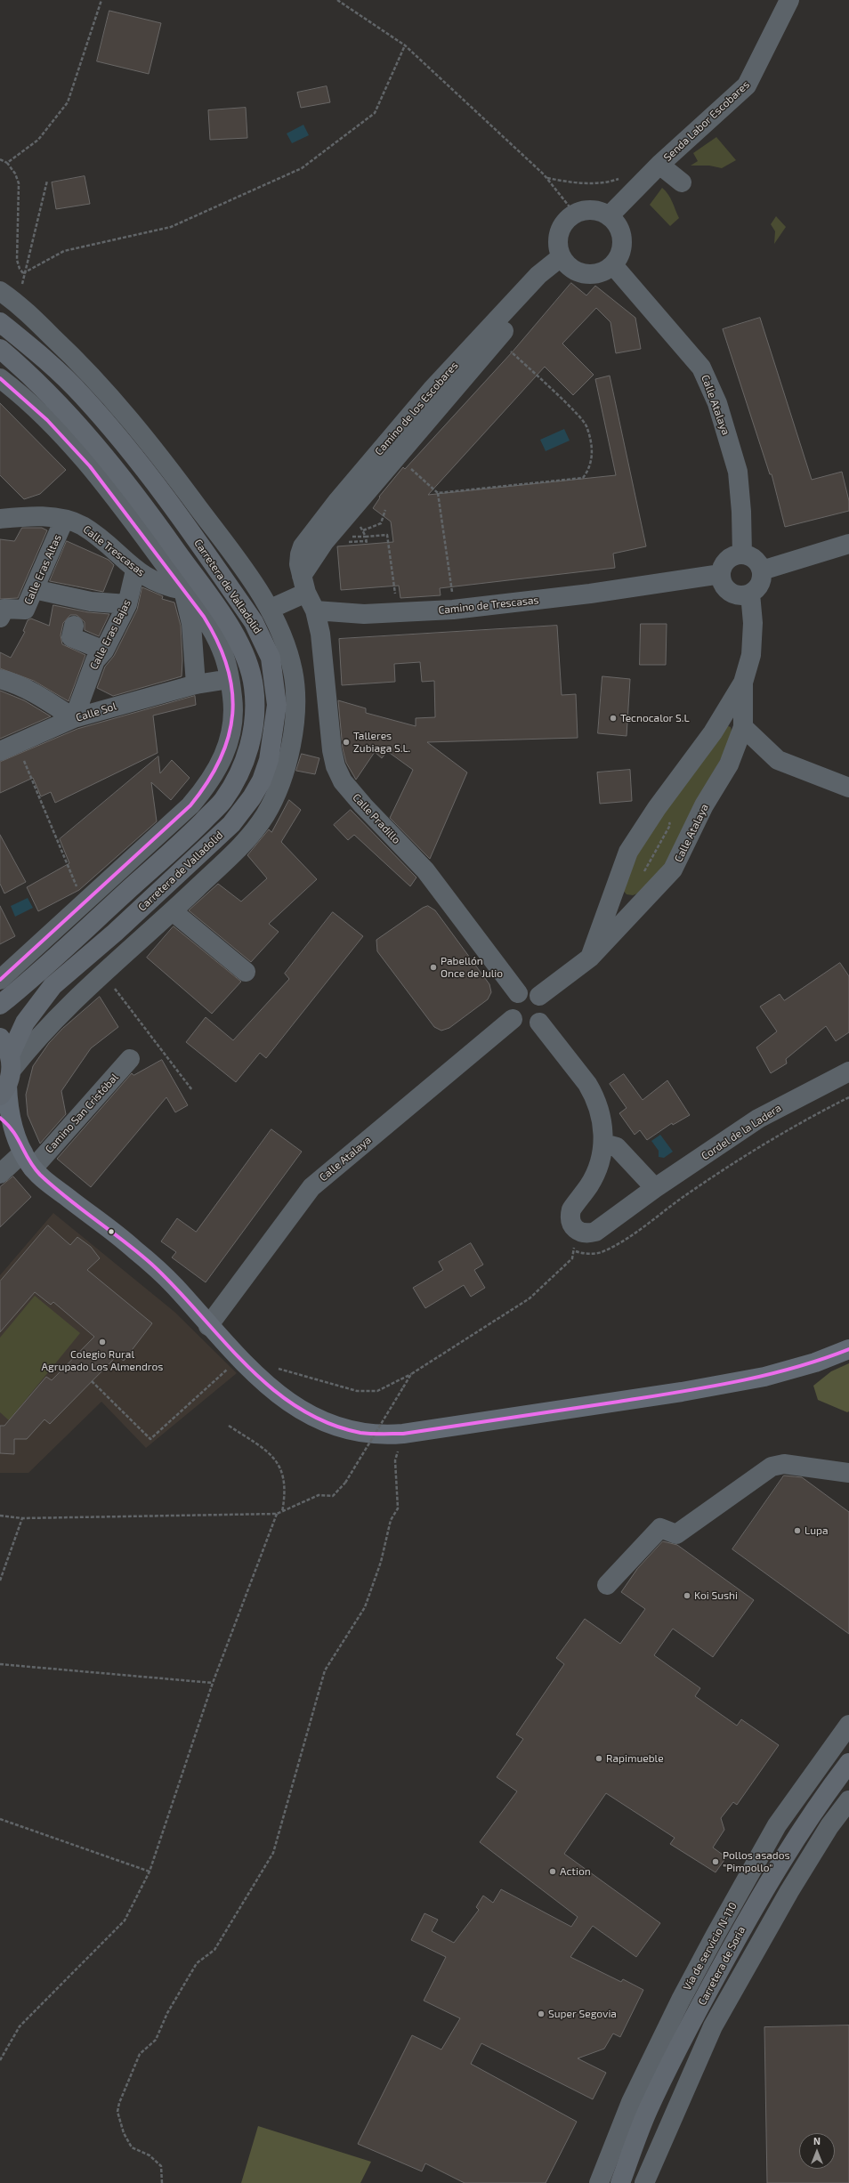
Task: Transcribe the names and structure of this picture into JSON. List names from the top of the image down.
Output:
{
  "streets": {
    "highway": ["Carretera de Valladolid", "Carretera de Soria"],
    "street": [
      "Senda Labor Escobares",
      "Calle Atalaya",
      "Camino de los Escobares",
      "Calle Trescasas",
      "Calle Eras Altas",
      "Camino de Trescasas",
      "Calle Eras Bajas",
      "Calle Sol",
      "Calle Pradillo",
      "Camino San Cristóbal",
      "Cordel de la Ladera",
      "Vía de servicio N-110"
    ]
  },
  "crossings": [
    ["Calle Atalaya", "Camino de los Escobares"],
    ["Calle Atalaya", "Camino de Trescasas"],
    ["Calle Atalaya", "Calle Pradillo"],
    ["Calle Trescasas", "Calle Eras Altas"],
    ["Calle Trescasas", "Calle Eras Bajas"],
    ["Camino de Trescasas", "Calle Pradillo"],
    ["Calle Eras Bajas", "Calle Sol"]
  ],
  "places": [
    "Tecnocalor S.L",
    "Talleres Zubiaga S.L.",
    "Pabellón Once de Julio",
    "Colegio Rural Agrupado Los Almendros",
    "Lupa",
    "Koi Sushi",
    "Rapimueble",
    "Pollos asados \"Pimpollo\"",
    "Action",
    "Super Segovia"
  ],
  "north": "top"
}
